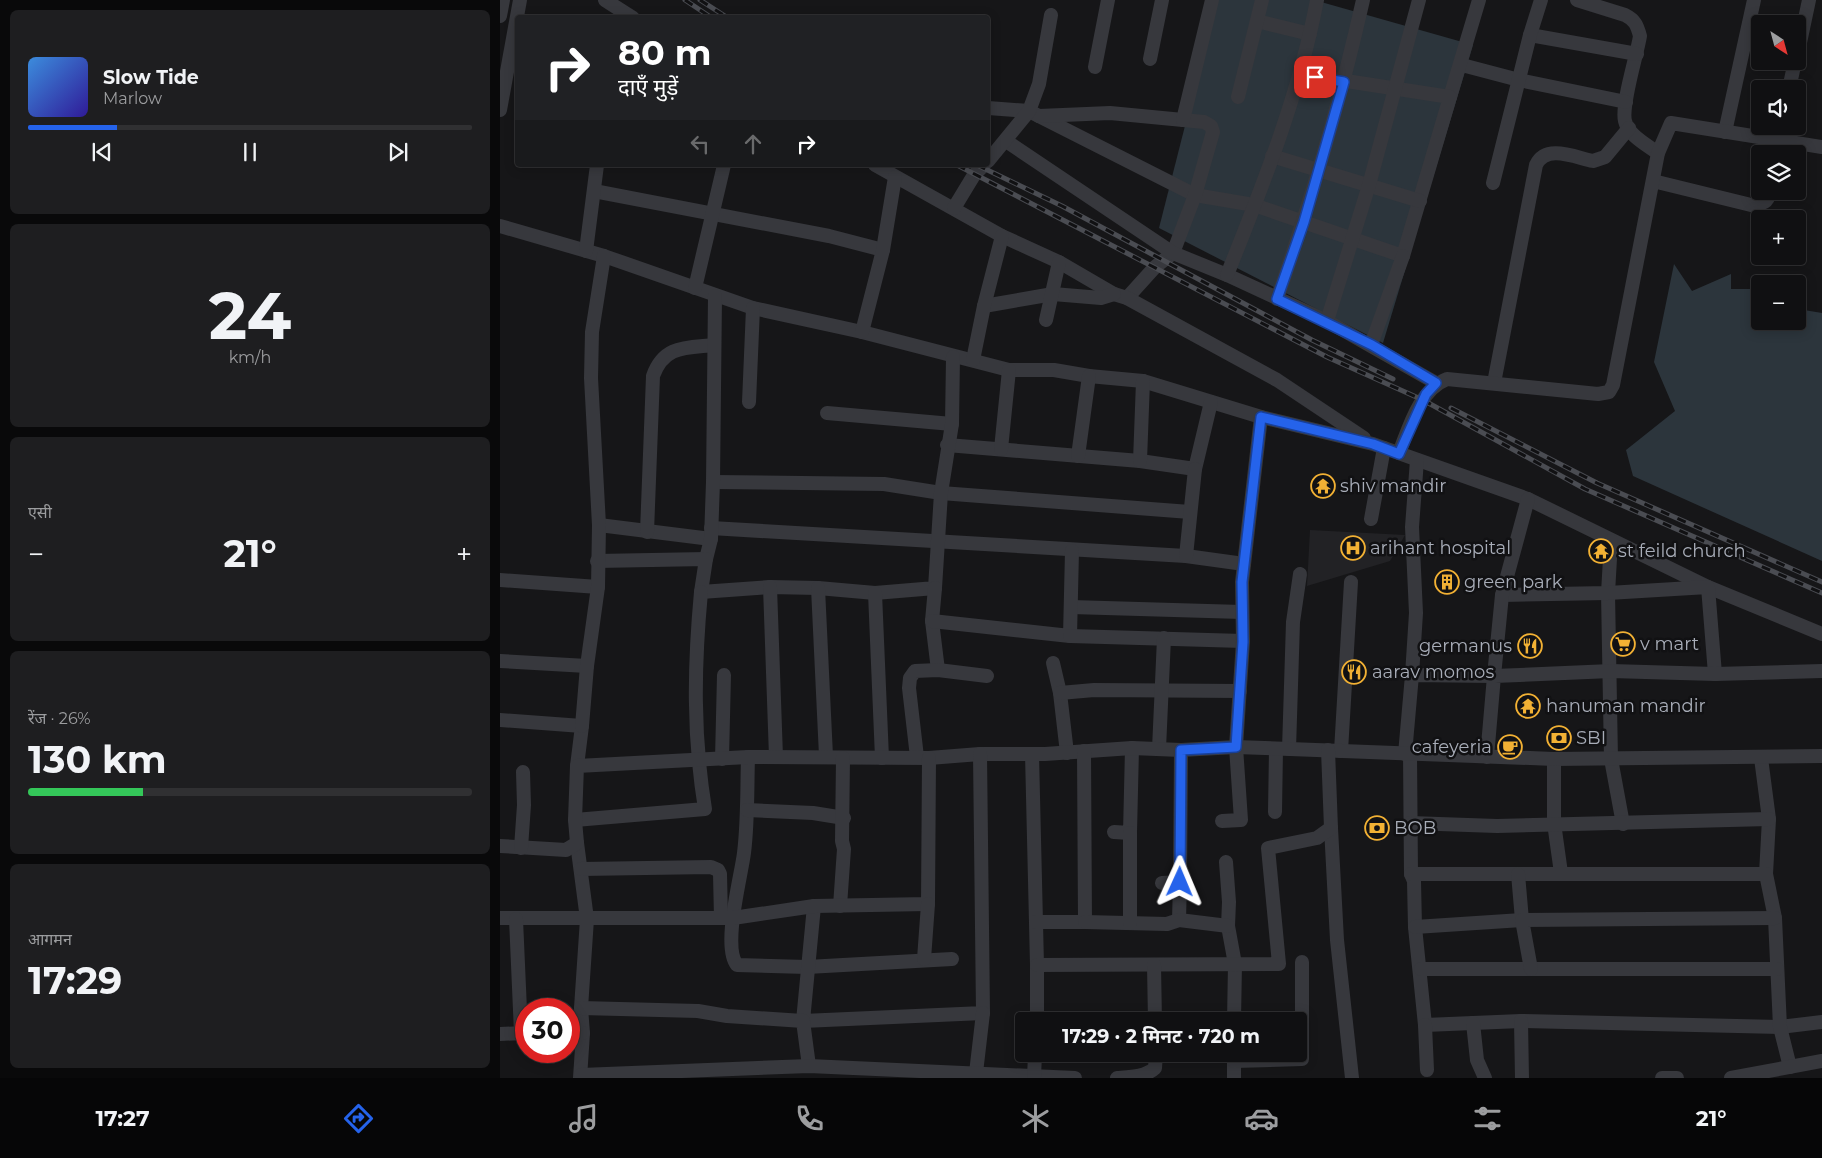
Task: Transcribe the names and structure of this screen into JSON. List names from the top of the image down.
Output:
{
  "places": {
    "temple": ["shiv mandir", "st feild church", "hanuman mandir"],
    "hospital": ["arihant hospital"],
    "building": ["green park"],
    "supermarket": ["v mart"],
    "restaurant": ["germanus", "aarav momos"],
    "bank": ["SBI", "BOB"],
    "cafe": ["cafeyeria"]
  },
  "north": "bottom right",
  "page": {
    "map_buttons": ["+", "−"],
    "turn": ["80 m", "दाएँ मुड़ें"],
    "song": ["Slow Tide", "Marlow"],
    "tile": [
      ["24", "km/h"],
      "एसी",
      ["रेंज · 26%", "130 km"],
      ["आगमन", "17:29"]
    ],
    "heat": ["−", "21°", "+"],
    "limit": "30",
    "trip": "17:29 · 2 मिनट · 720 m",
    "tabs": ["17:27", "21°"]
  }
}
